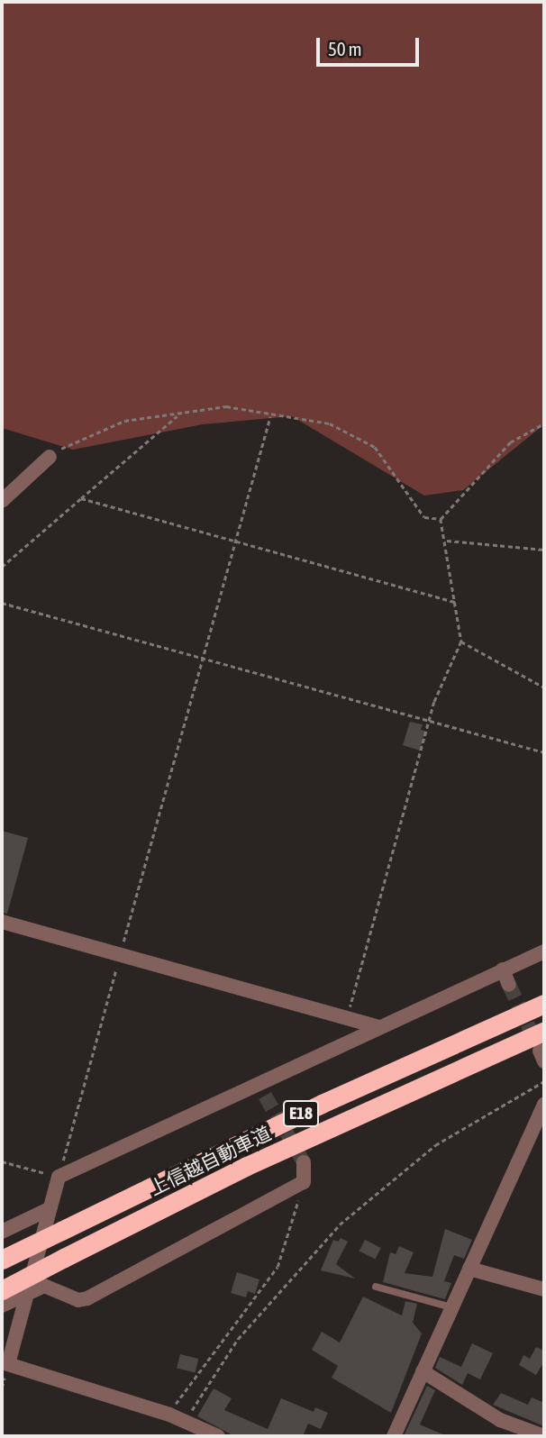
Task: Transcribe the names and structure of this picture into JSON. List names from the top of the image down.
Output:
{
  "streets": {
    "highway": ["E18", "上信越自動車道"]
  },
  "scale_bar": "50 m"
}
